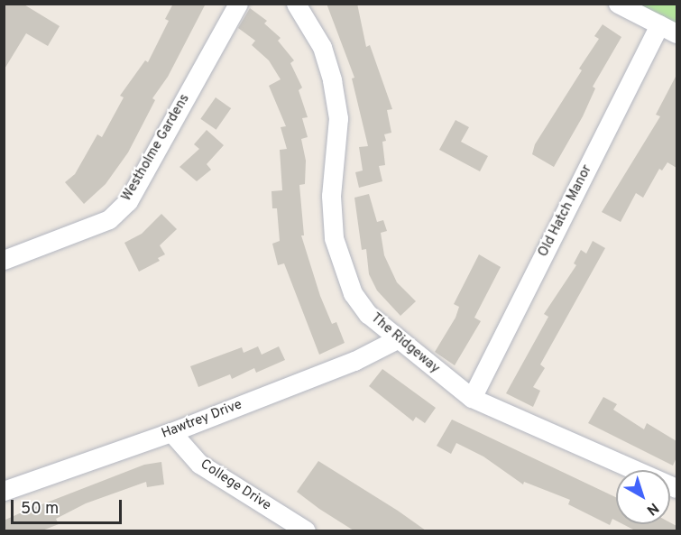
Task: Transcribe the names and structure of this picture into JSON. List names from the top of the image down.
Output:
{
  "streets": {
    "street": [
      "Westholme Gardens",
      "Old Hatch Manor",
      "The Ridgeway",
      "Hawtrey Drive",
      "College Drive"
    ]
  },
  "crossings": [
    ["Old Hatch Manor", "The Ridgeway"],
    ["The Ridgeway", "Hawtrey Drive"],
    ["Hawtrey Drive", "College Drive"]
  ],
  "scale_bar": "50 m",
  "north": "bottom right"
}
